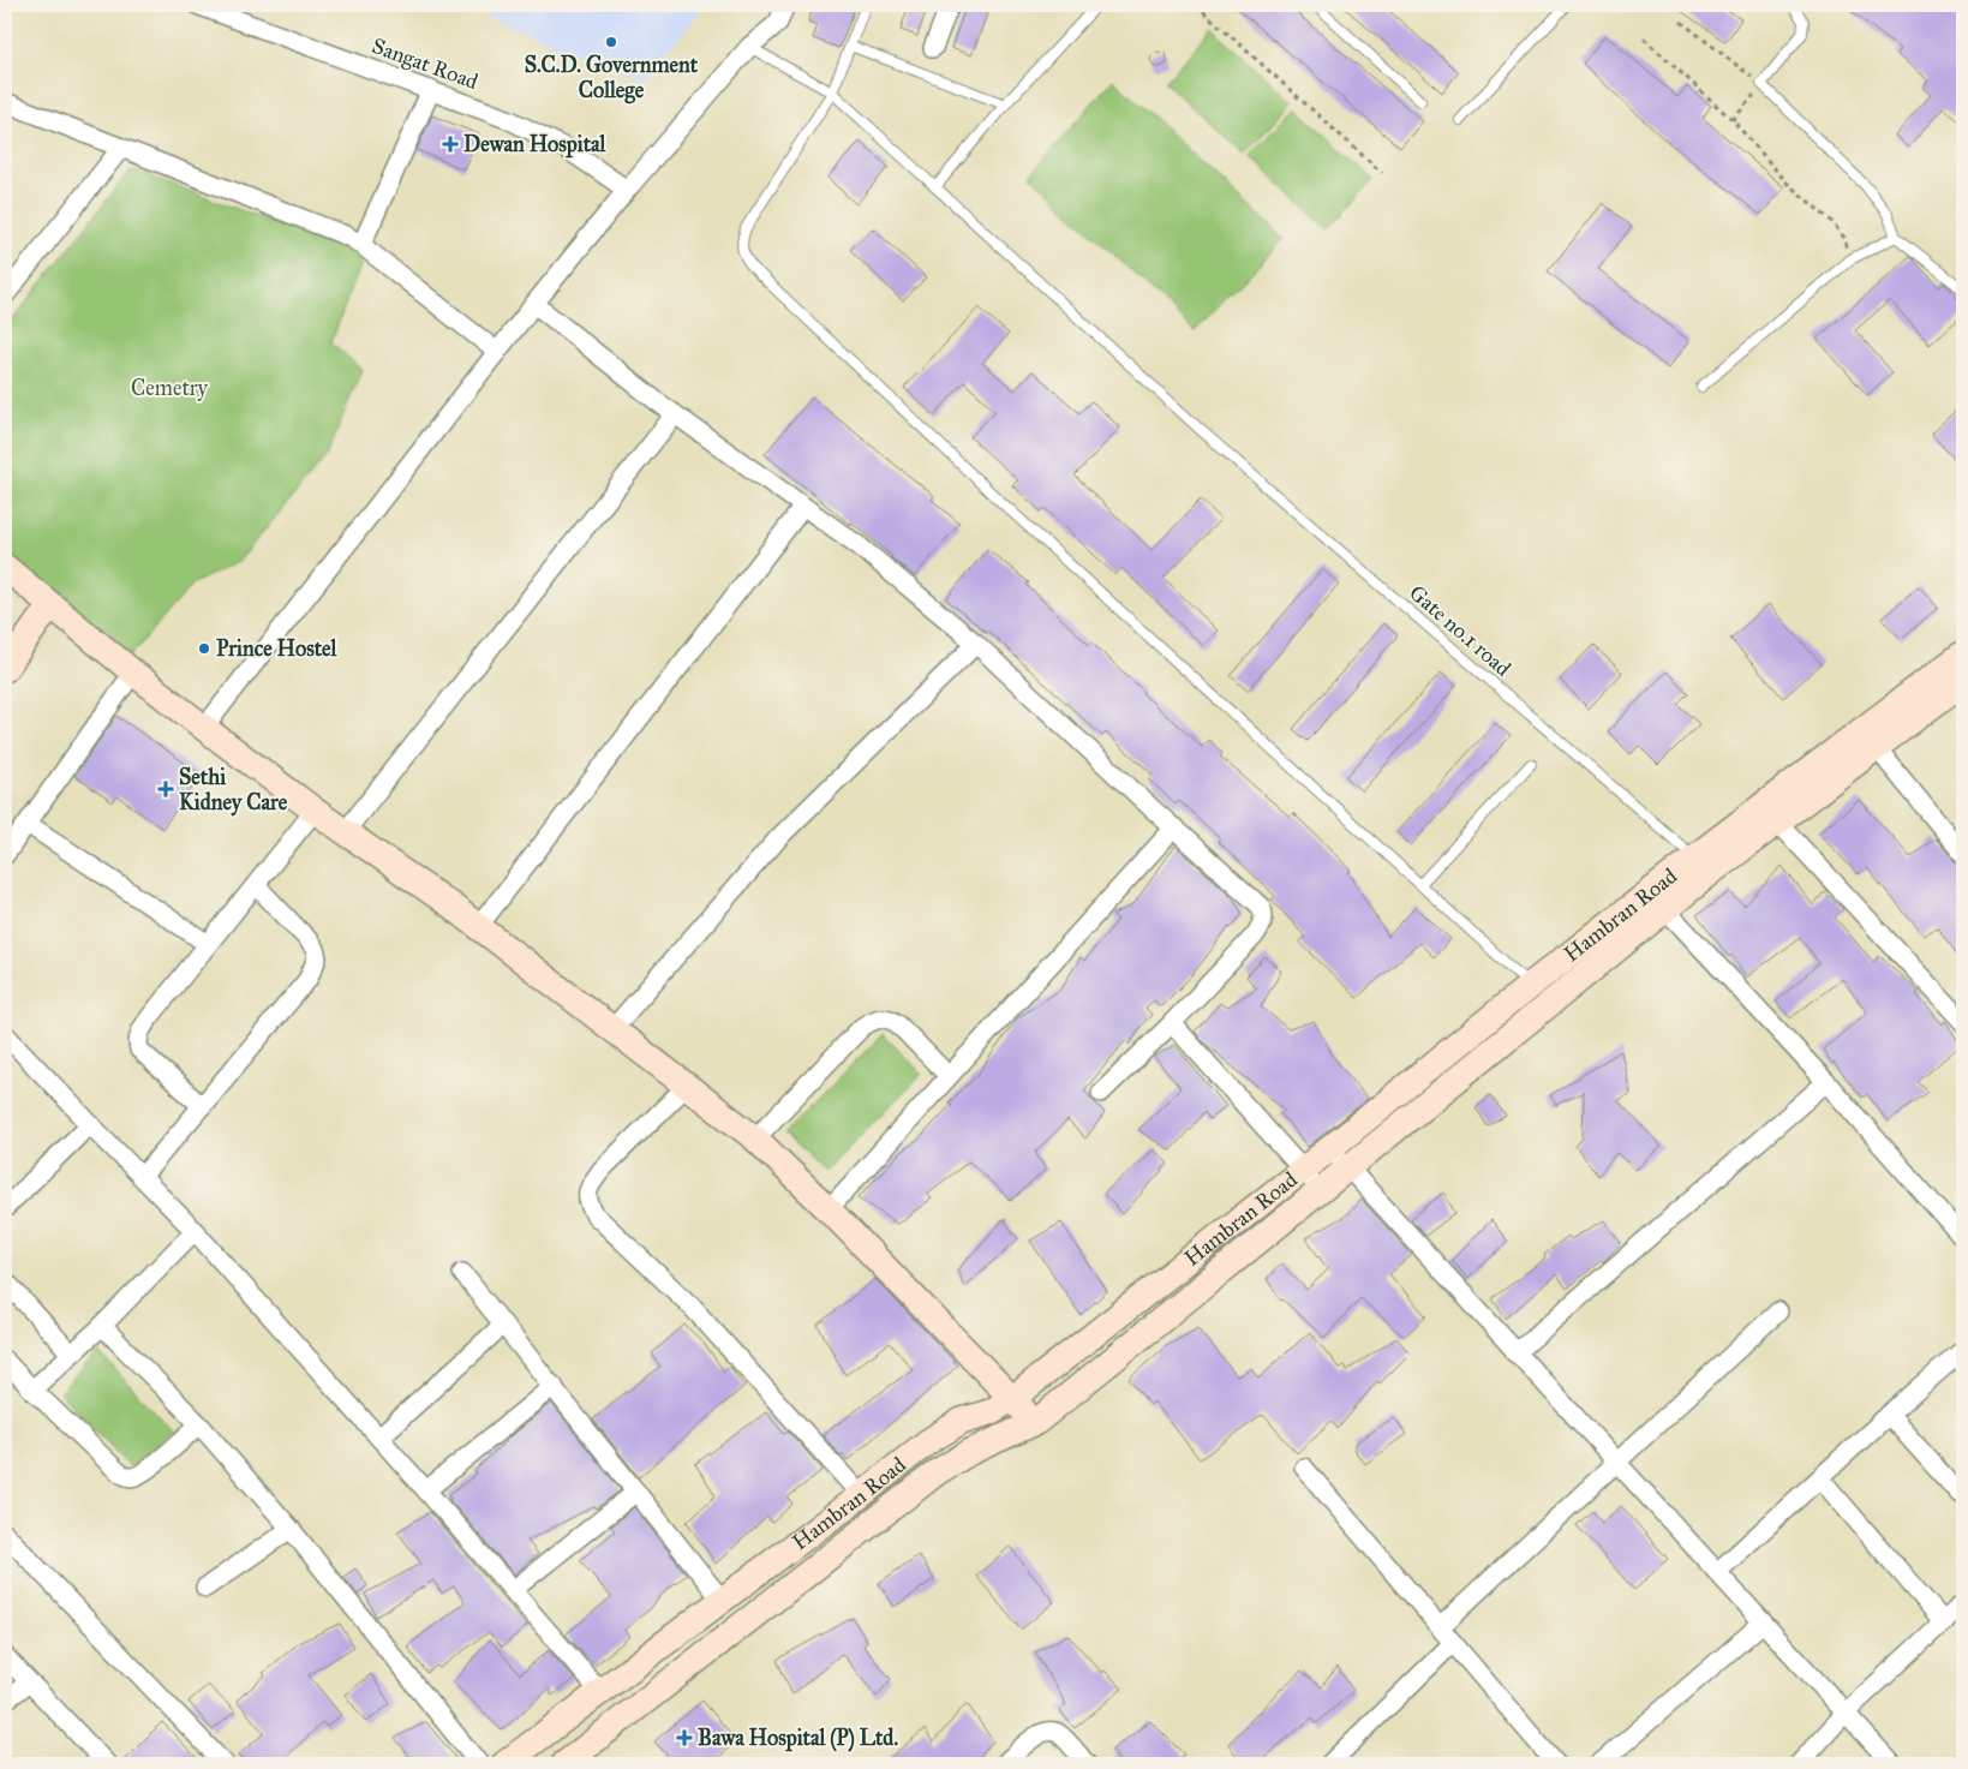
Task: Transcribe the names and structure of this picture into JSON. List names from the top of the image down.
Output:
{
  "streets": {
    "main road": ["Hambran Road"],
    "street": ["Sangat Road"],
    "lane": ["Gate no.1 road"]
  },
  "crossings": [
    ["Gate no.1 road", "Hambran Road"]
  ],
  "parks": ["Cemetry"],
  "places": {
    "other": ["S.C.D. Government College", "Prince Hostel"],
    "health": ["Dewan Hospital", "Sethi Kidney Care", "Bawa Hospital (P) Ltd."]
  }
}
